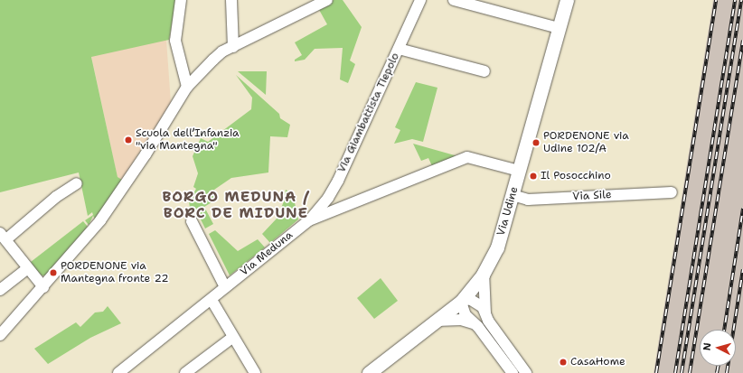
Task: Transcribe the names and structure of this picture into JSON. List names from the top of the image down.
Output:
{
  "streets": {
    "main road": ["Via Udine"],
    "street": ["Via Giambattista Tiepolo", "Via Sile", "Via Meduna"]
  },
  "crossings": [
    ["Via Giambattista Tiepolo", "Via Meduna"],
    ["Via Sile", "Via Udine"],
    ["Via Udine", "Via Meduna"]
  ],
  "districts": ["BORGO MEDUNA / BORC DE MIDUNE"],
  "places": [
    "Scuola dell’Infanzia \"via Mantegna\"",
    "PORDENONE via Udine 102/A",
    "Il Posocchino",
    "PORDENONE via Mantegna fronte 22",
    "CasaHome"
  ],
  "north": "left"
}
